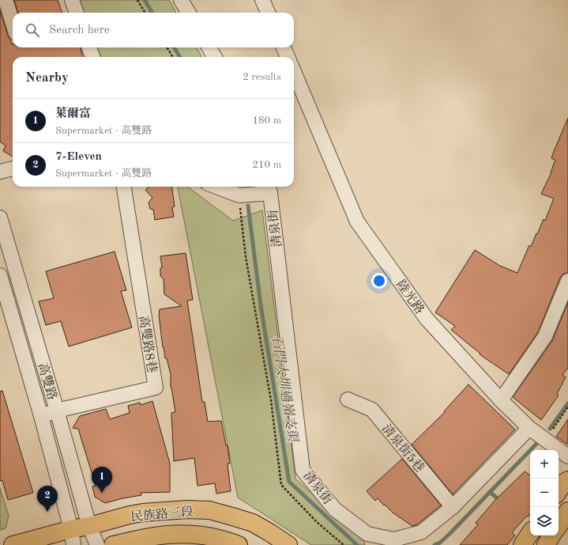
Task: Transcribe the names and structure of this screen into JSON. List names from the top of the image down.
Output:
{
  "streets": {
    "main road": ["民族路三段"],
    "street": [
      "清泉街",
      "陸光路",
      "高雙路8巷",
      "高雙路",
      "清泉街5巷"
    ]
  },
  "crossings": [
    ["清泉街", "陸光路"],
    ["清泉街", "清泉街5巷"],
    ["高雙路8巷", "高雙路"],
    ["高雙路", "民族路三段"]
  ],
  "water": ["石門大圳過嶺支渠"],
  "page": {
    "search": "Search here",
    "heading": ["Nearby", "2 results"],
    "list": [
      {
        "mark": "1",
        "name": "萊爾富",
        "note": "Supermarket · 高雙路",
        "value": "180 m"
      },
      {
        "mark": "2",
        "name": "7-Eleven",
        "note": "Supermarket · 高雙路",
        "value": "210 m"
      }
    ],
    "map_buttons": ["+", "−"],
    "pins": ["1", "2"]
  }
}
